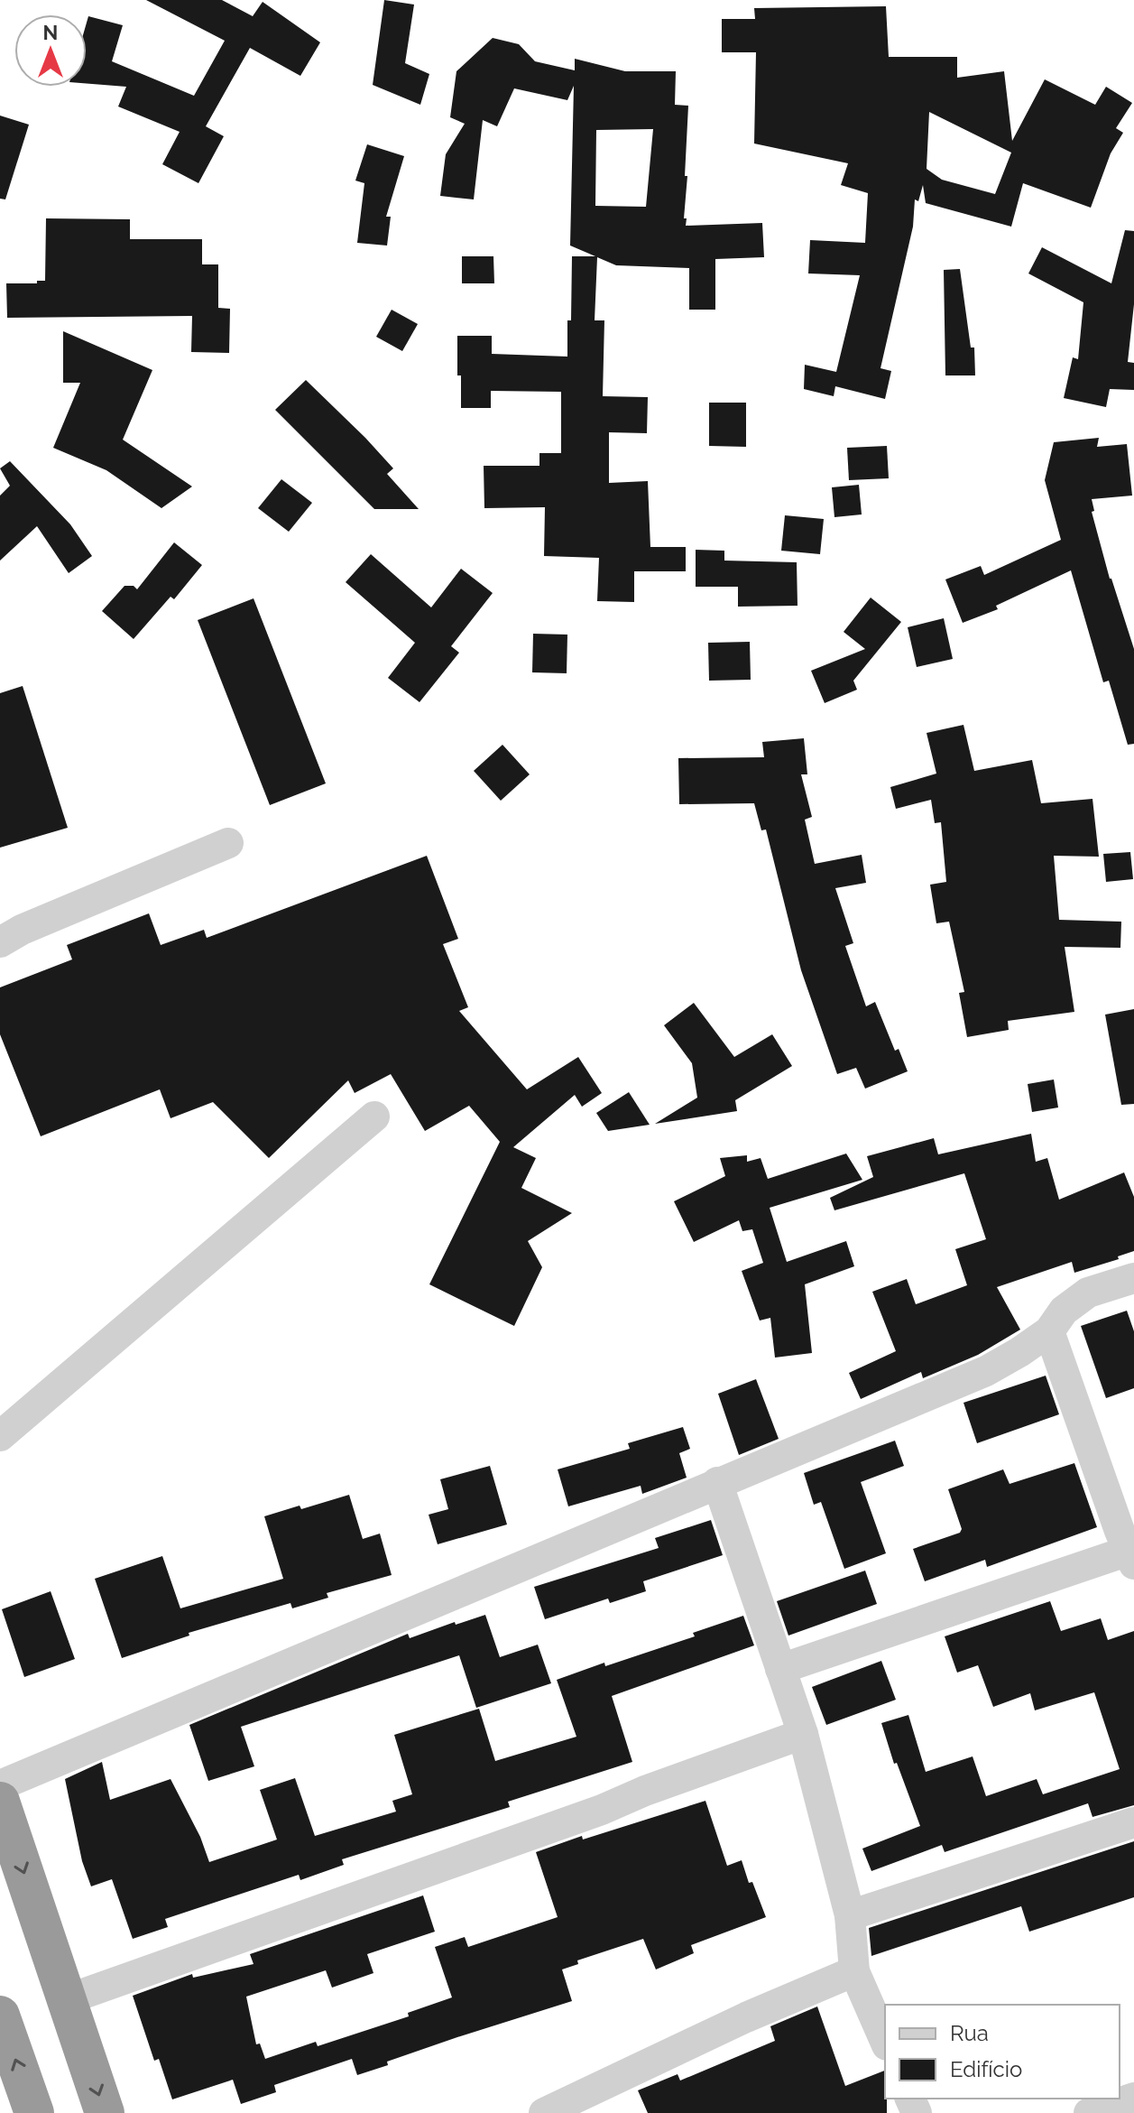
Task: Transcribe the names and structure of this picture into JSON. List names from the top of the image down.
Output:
{
  "legend": ["Rua", "Edifício"],
  "north": "top"
}
